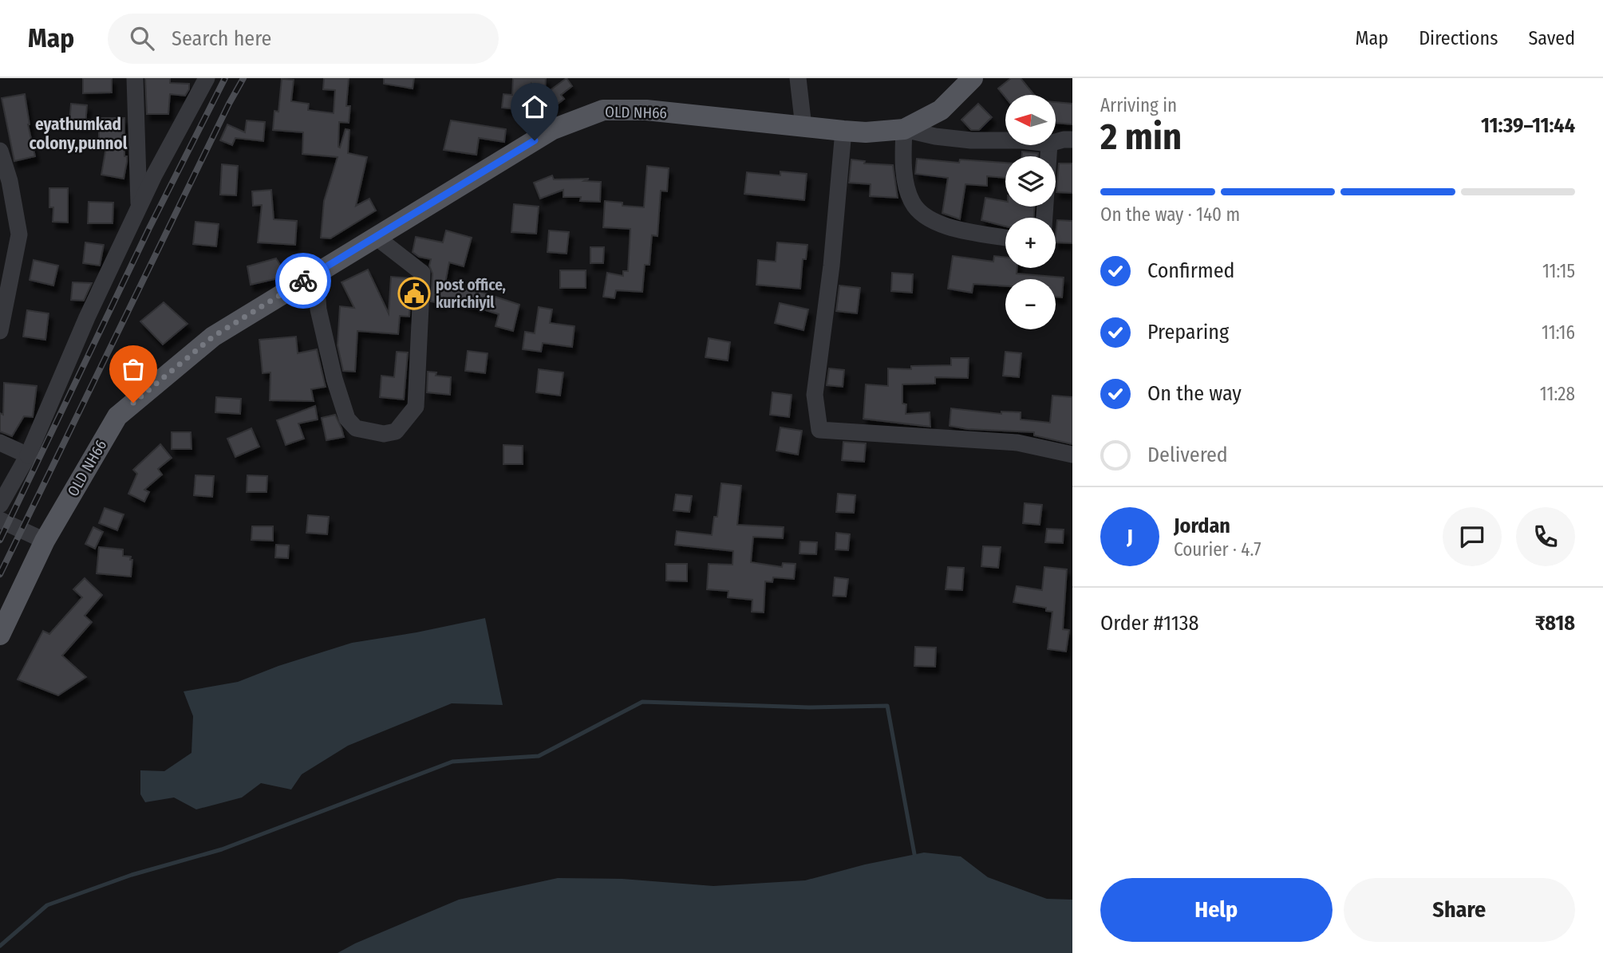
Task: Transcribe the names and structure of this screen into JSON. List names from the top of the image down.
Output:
{
  "streets": {
    "main road": ["OLD NH66"]
  },
  "districts": ["eyathumkad colony,punnol"],
  "places": {
    "public building": ["post office, kurichiyil"]
  },
  "north": "left",
  "page": {
    "header": "Map",
    "search": "Search here",
    "nav": ["Map", "Directions", "Saved"],
    "heading": ["2 min", "Arriving in", "11:39–11:44"],
    "panel": [
      "Jordan",
      "Courier · 4.7",
      "Order #1138",
      "₹818"
    ],
    "map_buttons": ["+", "−"],
    "bar": "On the way · 140 m",
    "list": [
      ["Confirmed", "11:15"],
      ["Preparing", "11:16"],
      ["On the way", "11:28"],
      "Delivered"
    ],
    "round": "J",
    "buttons": ["Help", "Share"]
  }
}
